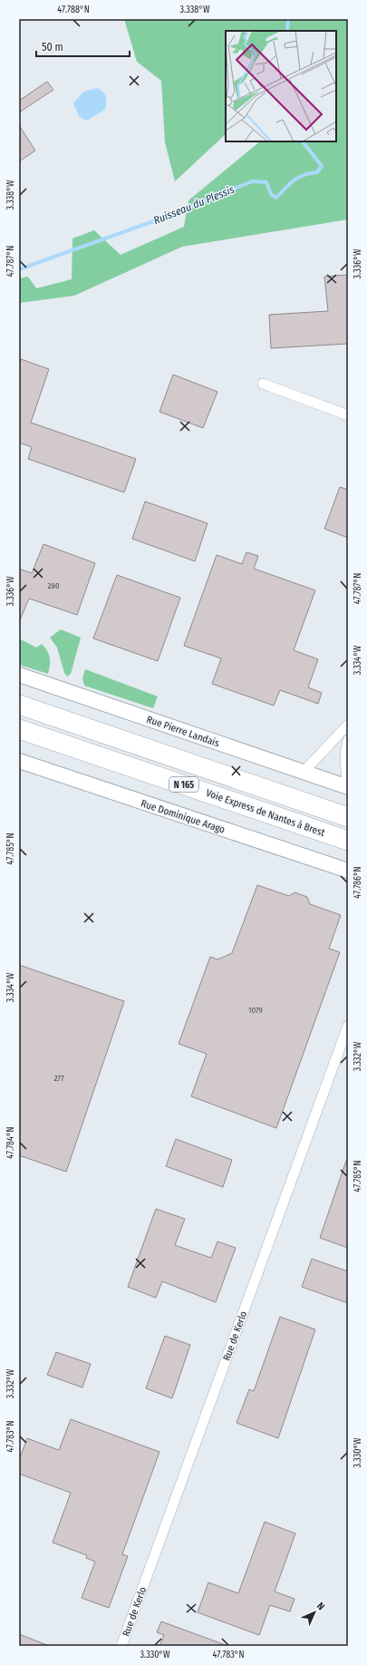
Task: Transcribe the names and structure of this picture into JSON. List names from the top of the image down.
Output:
{
  "streets": {
    "highway": ["N 165", "Voie Express de Nantes à Brest"],
    "street": ["Rue Pierre Landais", "Rue Dominique Arago", "Rue de Kerlo"]
  },
  "water": ["Ruisseau du Plessis"],
  "house_numbers": ["280", "1079", "277"],
  "scale_bar": "50 m",
  "north": "top right",
  "coordinates": [
    "47.788°N",
    "3.338°W",
    "47.787°N",
    "3.336°W",
    "3.334°W",
    "47.785°N",
    "47.786°N",
    "3.332°W",
    "47.784°N",
    "47.783°N",
    "3.330°W"
  ]
}
